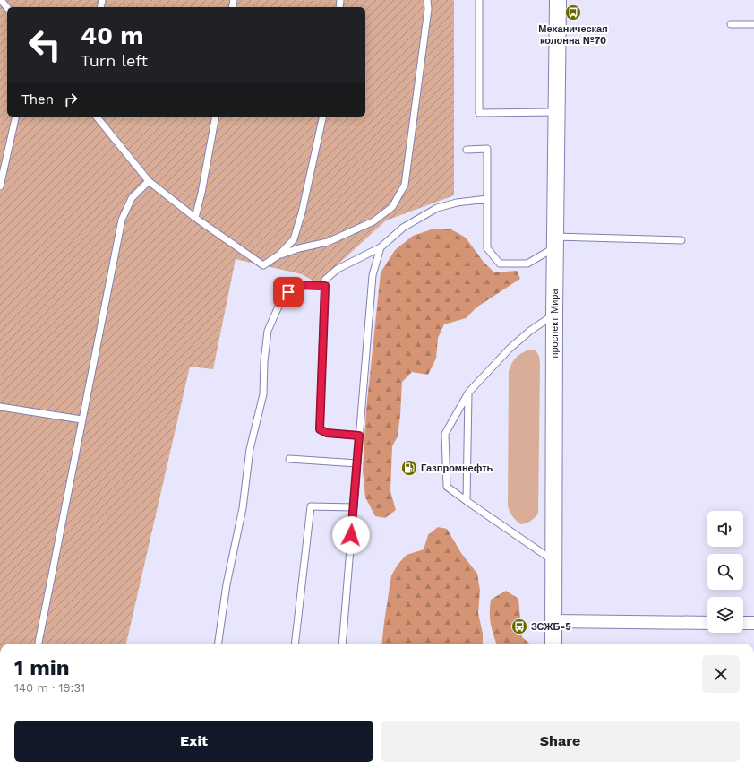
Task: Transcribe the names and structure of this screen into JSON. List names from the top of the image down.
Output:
{
  "streets": {
    "street": ["проспект Мира"]
  },
  "places": {
    "bus stop": ["Механическая колонна №70", "ЗСЖБ-5"],
    "fuel station": ["Газпромнефть"]
  },
  "page": {
    "turn": ["40 m", "Turn left"],
    "then": "Then",
    "heading": ["1 min", "140 m · 19:31"],
    "buttons": ["Exit", "Share"]
  }
}
